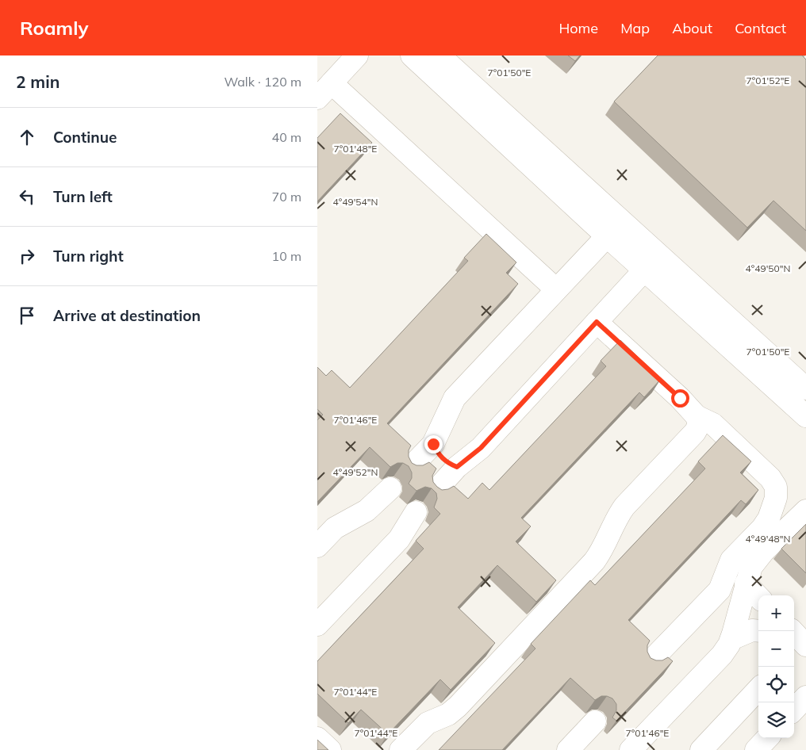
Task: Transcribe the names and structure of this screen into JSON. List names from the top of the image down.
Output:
{
  "page": {
    "header": "Roamly",
    "nav": [
      "Home",
      "Map",
      "About",
      "Contact"
    ],
    "heading": ["2 min", "Walk · 120 m"],
    "list": [
      ["Continue", "40 m"],
      ["Turn left", "70 m"],
      ["Turn right", "10 m"],
      "Arrive at destination"
    ],
    "map_buttons": ["+", "−"]
  },
  "coordinates": [
    "7°01'50\"E",
    "7°01'52\"E",
    "7°01'48\"E",
    "4°49'54\"N",
    "4°49'50\"N",
    "7°01'46\"E",
    "4°49'52\"N",
    "4°49'48\"N",
    "7°01'44\"E"
  ]
}
